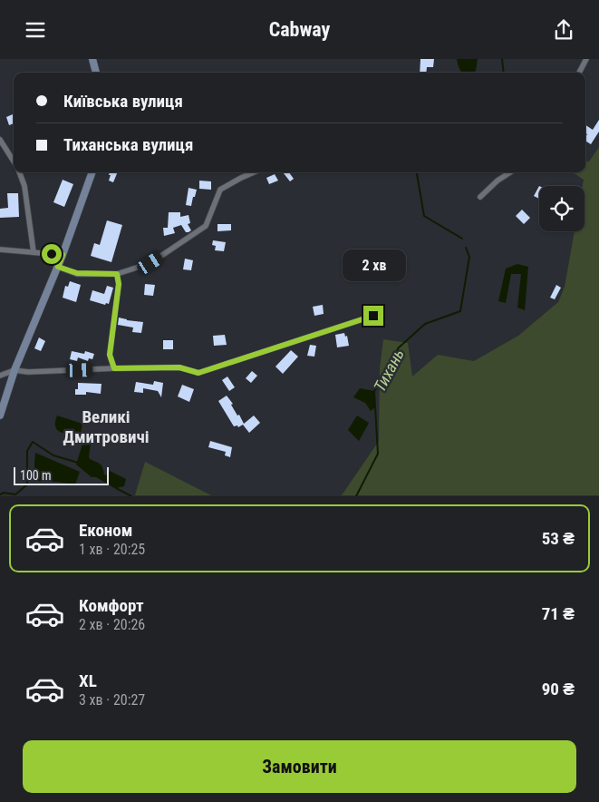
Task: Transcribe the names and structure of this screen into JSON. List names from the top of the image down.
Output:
{
  "districts": ["Великі Дмитровичі"],
  "water": ["Тихань"],
  "scale_bar": "100 m",
  "page": {
    "header": "Cabway",
    "banner": ["Київська вулиця", "Тиханська вулиця"],
    "bubble": "2 хв",
    "scale": "100 m",
    "list": [
      {
        "name": "Економ",
        "note": "1 хв · 20:25",
        "value": "53 ₴"
      },
      {
        "name": "Комфорт",
        "note": "2 хв · 20:26",
        "value": "71 ₴"
      },
      {
        "name": "XL",
        "note": "3 хв · 20:27",
        "value": "90 ₴"
      }
    ],
    "buttons": "Замовити"
  }
}
